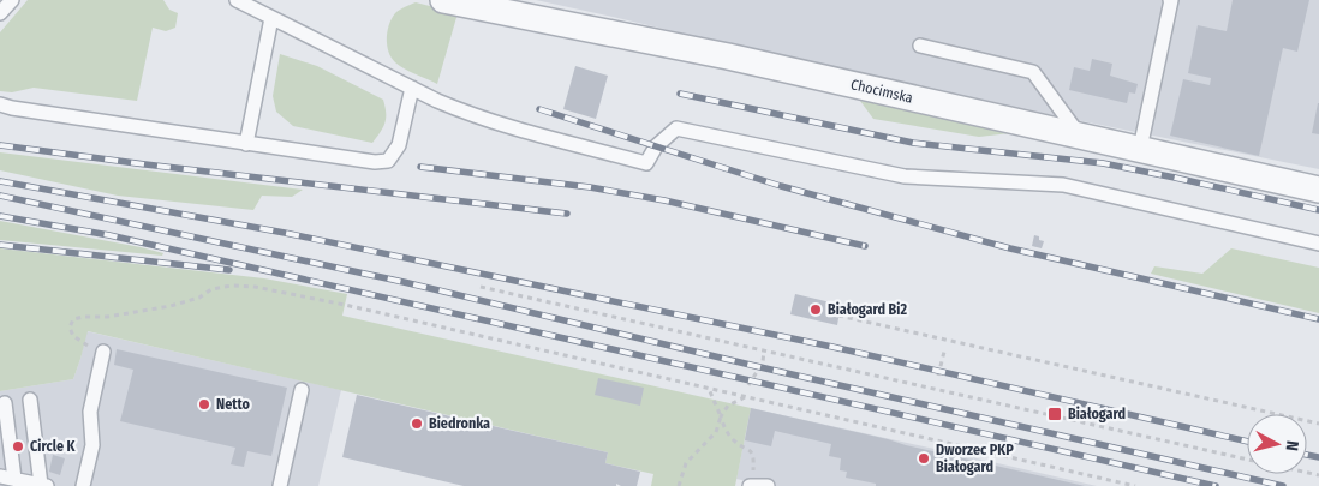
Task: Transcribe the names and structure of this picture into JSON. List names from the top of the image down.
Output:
{
  "streets": {
    "street": ["Chocimska"]
  },
  "places": {
    "other": [
      "Białogard Bi2",
      "Netto",
      "Biedronka",
      "Circle K",
      "Dworzec PKP Białogard"
    ],
    "transit": ["Białogard"]
  },
  "north": "right"
}
